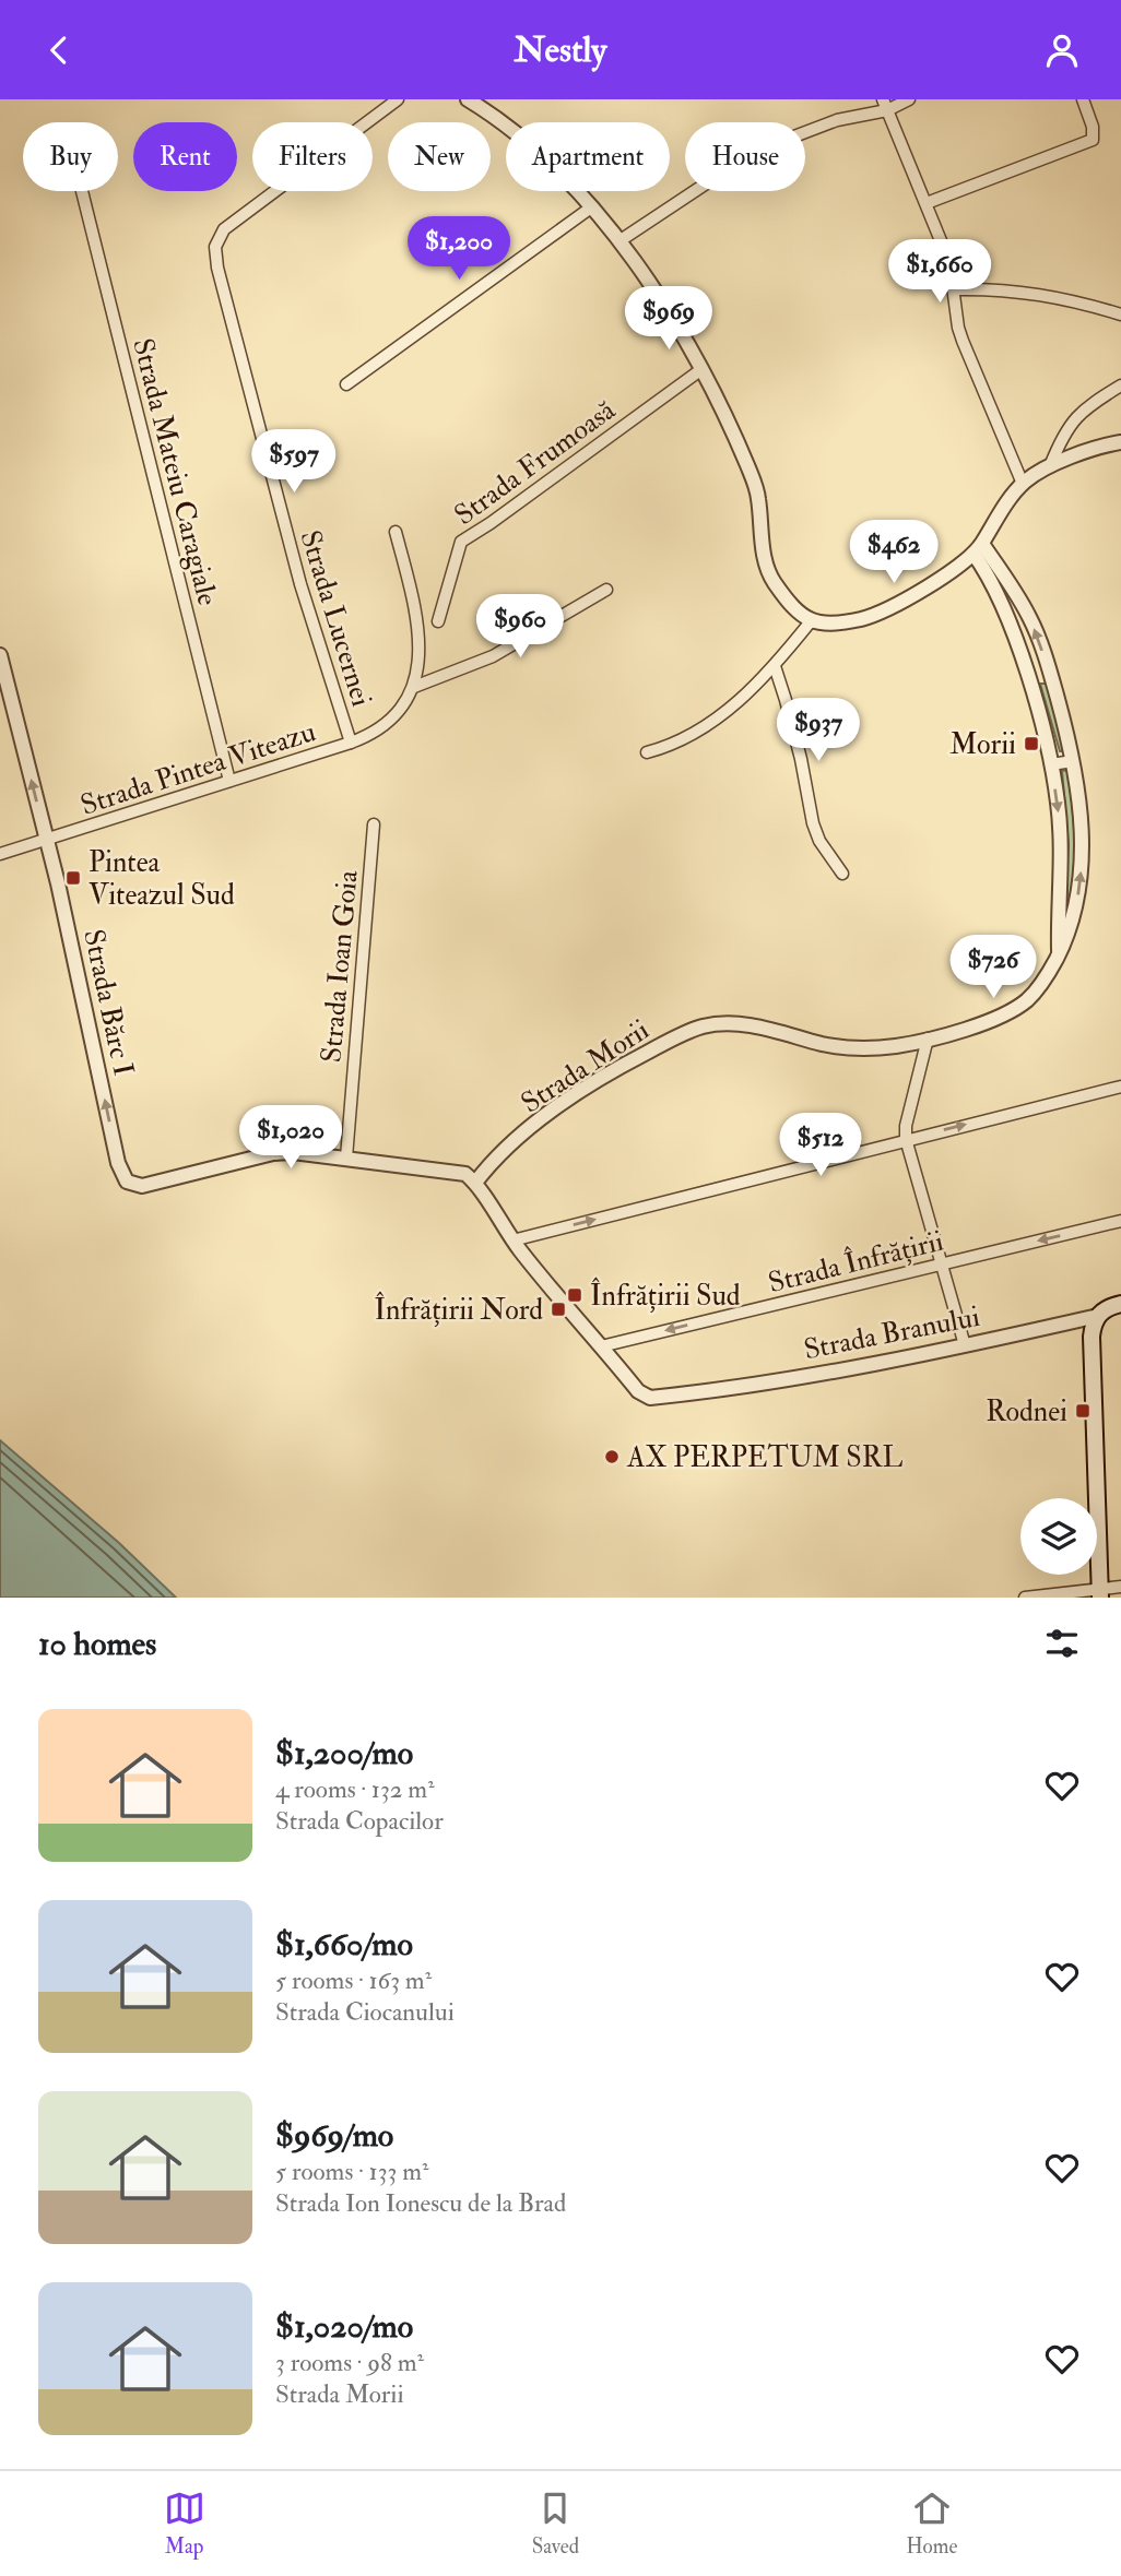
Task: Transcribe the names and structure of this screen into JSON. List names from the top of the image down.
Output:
{
  "streets": {
    "main road": ["Strada Branului"],
    "street": [
      "Strada Frumoasă",
      "Strada Mateiu Caragiale",
      "Strada Lucernei",
      "Strada Pintea Viteazu",
      "Strada Ioan Goia",
      "Strada Bărc I",
      "Strada Morii",
      "Strada Înfrățirii"
    ]
  },
  "crossings": [
    ["Strada Mateiu Caragiale", "Strada Pintea Viteazu"],
    ["Strada Lucernei", "Strada Pintea Viteazu"],
    ["Strada Pintea Viteazu", "Strada Bărc I"],
    ["Strada Ioan Goia", "Strada Bărc I"],
    ["Strada Înfrățirii", "Strada Branului"]
  ],
  "one_way": ["Strada Înfrățirii"],
  "places": {
    "transit": [
      "Morii",
      "Pintea Viteazul Sud",
      "Înfrățirii Sud",
      "Înfrățirii Nord",
      "Rodnei"
    ],
    "other": ["AX PERPETUM SRL"]
  },
  "page": {
    "header": "Nestly",
    "chip": [
      "Buy",
      "Rent",
      "Filters",
      "New",
      "Apartment",
      "House"
    ],
    "price": [
      "$1,200",
      "$1,660",
      "$969",
      "$597",
      "$462",
      "$960",
      "$937",
      "$726",
      "$1,020",
      "$512"
    ],
    "heading": "10 homes",
    "list": [
      {
        "name": "$1,200/mo",
        "note": "4 rooms · 132 m² · Strada Copacilor"
      },
      {
        "name": "$1,660/mo",
        "note": "5 rooms · 163 m² · Strada Ciocanului"
      },
      {
        "name": "$969/mo",
        "note": "5 rooms · 133 m² · Strada Ion Ionescu de la Brad"
      },
      {
        "name": "$1,020/mo",
        "note": "3 rooms · 98 m² · Strada Morii"
      }
    ],
    "tabs": ["Map", "Saved", "Home"]
  }
}
